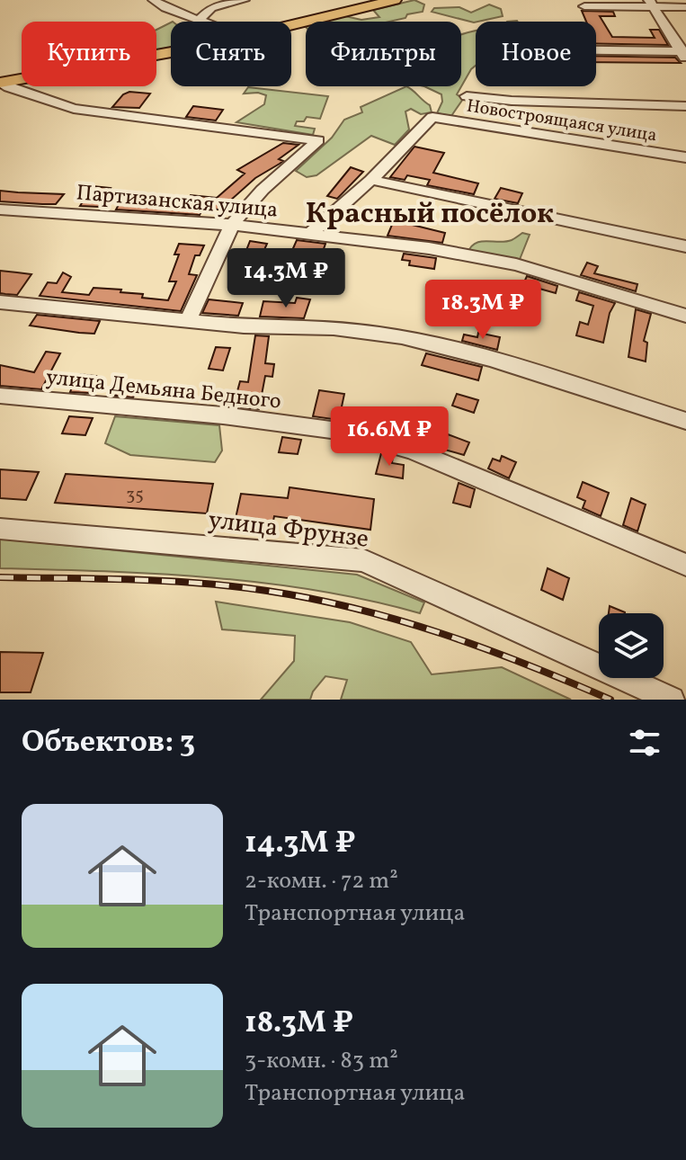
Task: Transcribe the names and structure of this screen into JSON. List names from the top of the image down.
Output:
{
  "streets": {
    "street": [
      "Новостроящаяся улица",
      "Партизанская улица",
      "улица Демьяна Бедного",
      "улица Фрунзе"
    ]
  },
  "districts": ["Красный посёлок"],
  "house_numbers": ["35"],
  "page": {
    "chip": [
      "Купить",
      "Снять",
      "Фильтры",
      "Новое"
    ],
    "price": ["14.3M ₽", "18.3M ₽", "16.6M ₽"],
    "heading": "Объектов: 3",
    "list": [
      {
        "name": "14.3M ₽",
        "note": "2-комн. · 72 m² · Транспортная улица"
      },
      {
        "name": "18.3M ₽",
        "note": "3-комн. · 83 m² · Транспортная улица"
      }
    ]
  }
}
